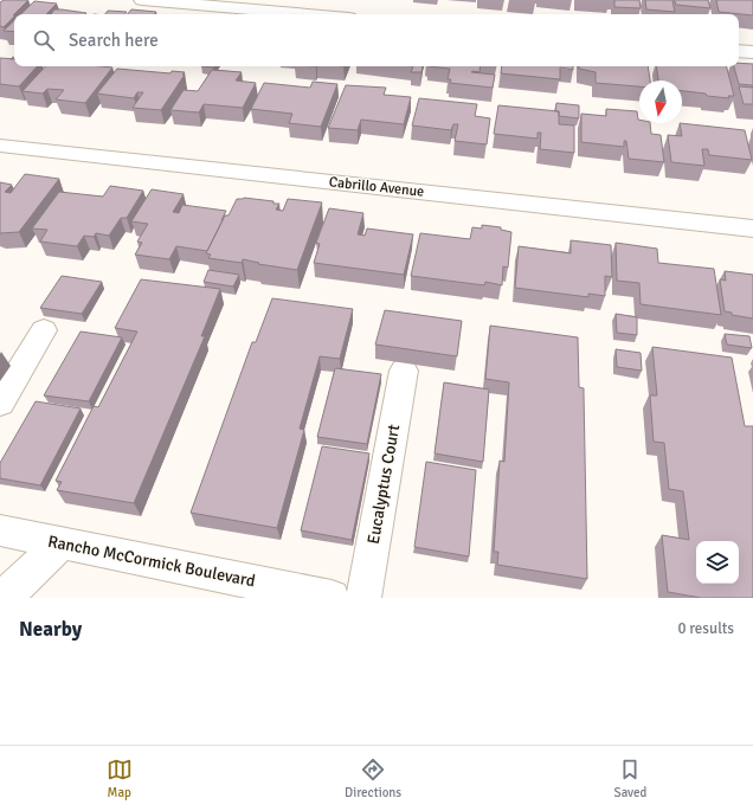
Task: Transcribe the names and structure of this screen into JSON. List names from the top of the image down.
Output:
{
  "streets": {
    "street": ["Cabrillo Avenue", "Eucalyptus Court", "Rancho McCormick Boulevard"]
  },
  "north": "bottom",
  "page": {
    "search": "Search here",
    "heading": ["Nearby", "0 results"],
    "nav": ["Map", "Directions", "Saved"]
  }
}
